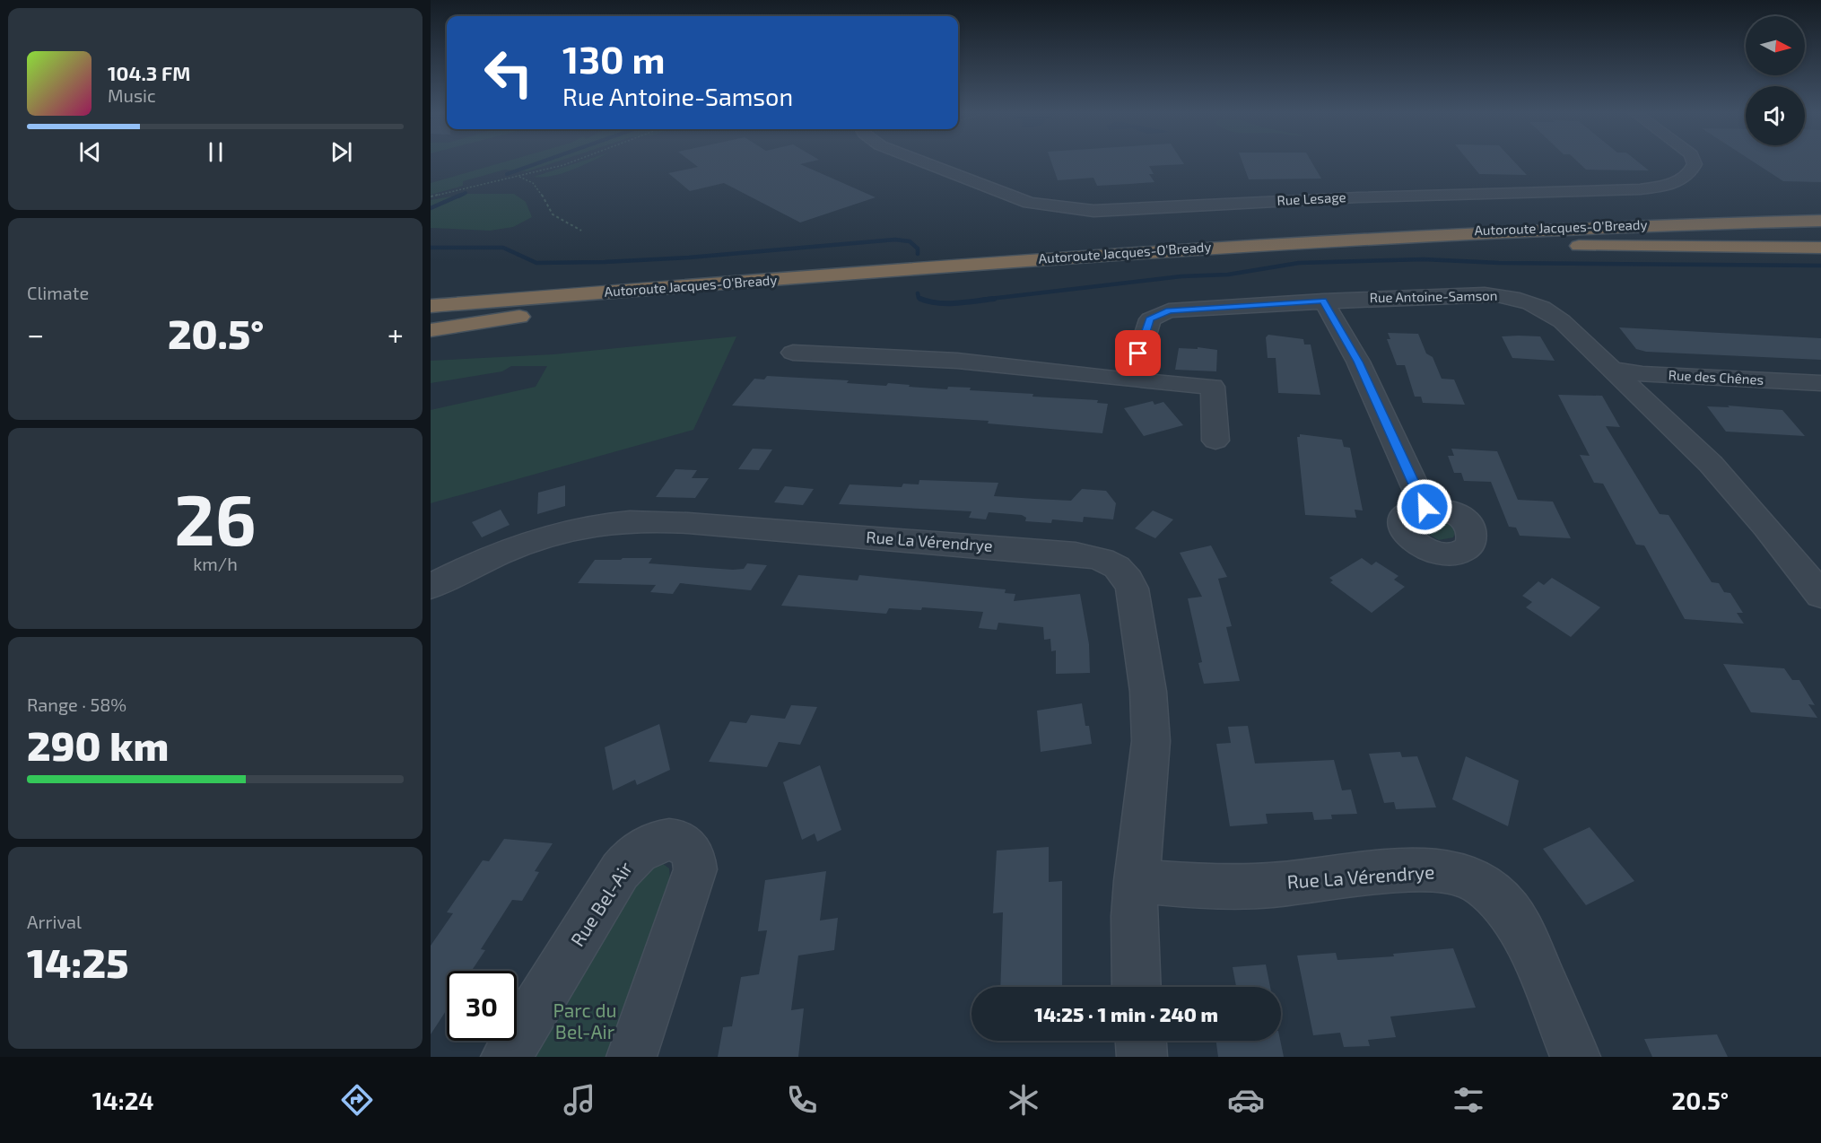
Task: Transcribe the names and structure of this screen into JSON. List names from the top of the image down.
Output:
{
  "streets": {
    "highway": ["Autoroute Jacques-O'Bready"],
    "street": [
      "Rue Lesage",
      "Rue Antoine-Samson",
      "Rue des Chênes",
      "Rue La Vérendrye",
      "Rue Bel-Air"
    ]
  },
  "crossings": [
    ["Rue Antoine-Samson", "Rue des Chênes"]
  ],
  "parks": ["Parc du Bel-Air"],
  "north": "right",
  "page": {
    "turn": ["130 m", "Rue Antoine-Samson"],
    "song": ["104.3 FM", "Music"],
    "tile": [
      "Climate",
      ["26", "km/h"],
      ["Range · 58%", "290 km"],
      ["Arrival", "14:25"]
    ],
    "heat": ["−", "20.5°", "+"],
    "limit": "30",
    "trip": "14:25 · 1 min · 240 m",
    "tabs": ["14:24", "20.5°"]
  }
}
